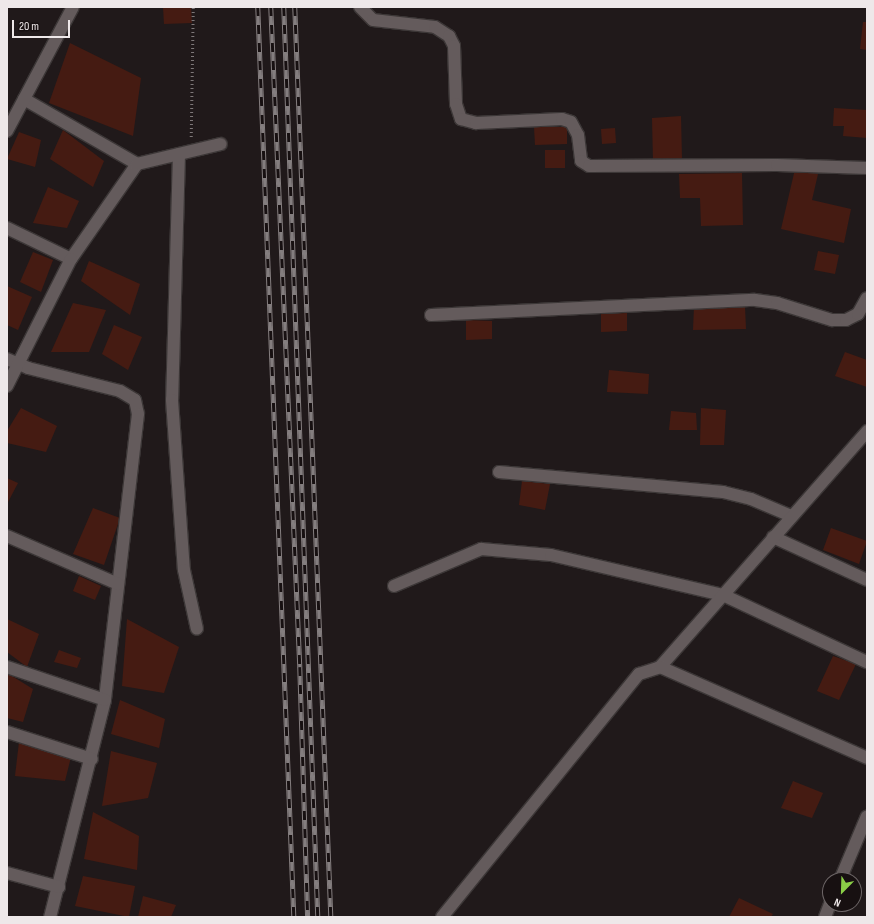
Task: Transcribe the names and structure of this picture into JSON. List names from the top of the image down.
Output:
{
  "scale_bar": "20 m",
  "north": "bottom left"
}
